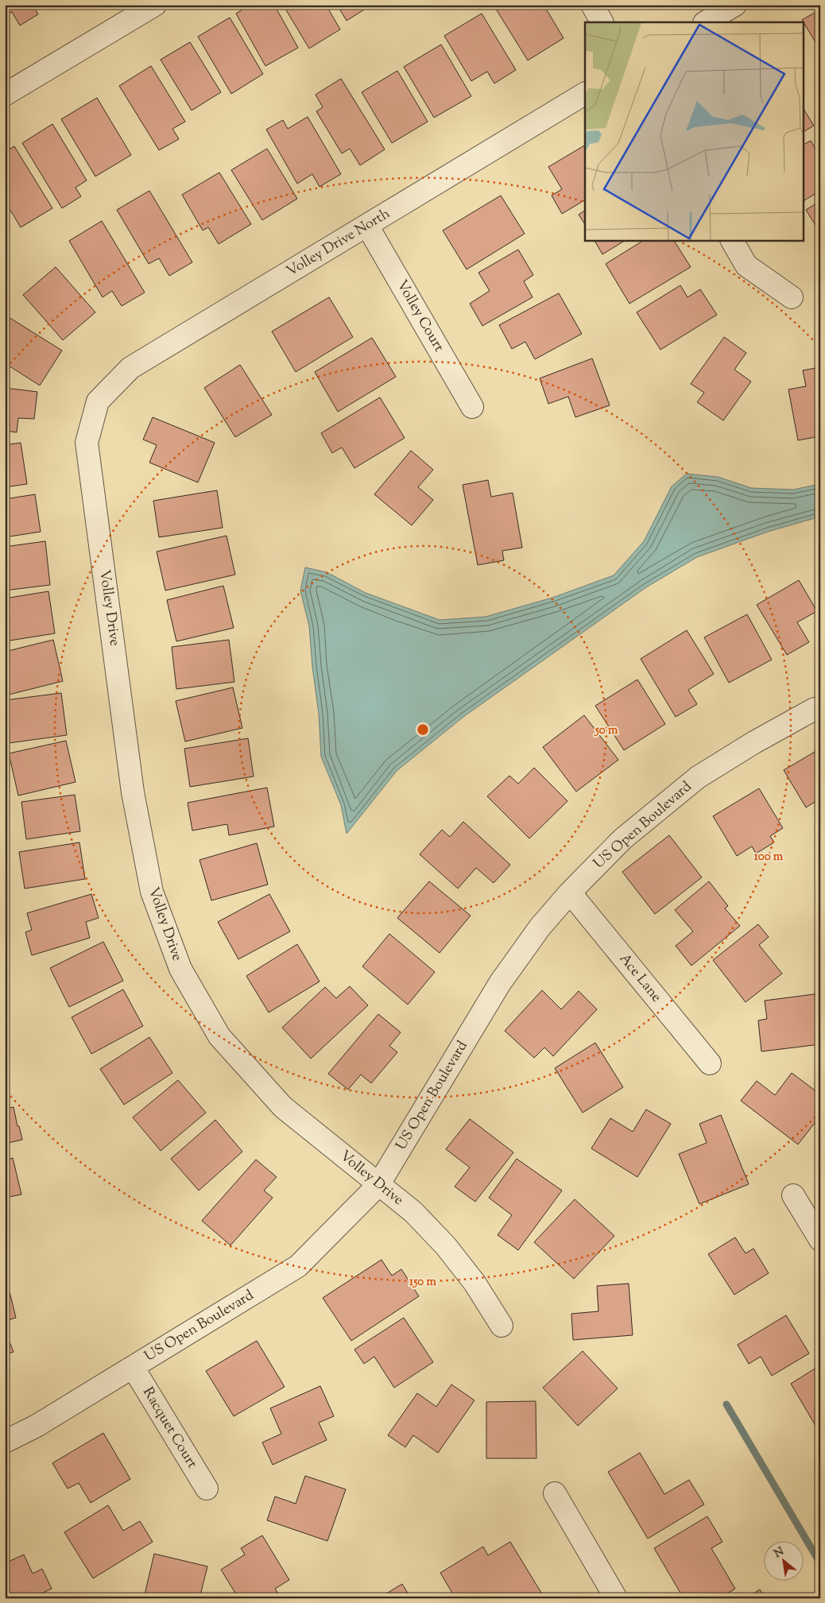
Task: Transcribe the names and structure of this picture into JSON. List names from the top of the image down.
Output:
{
  "streets": {
    "street": [
      "Volley Drive North",
      "Volley Court",
      "Volley Drive",
      "US Open Boulevard",
      "Ace Lane",
      "Racquet Court"
    ]
  },
  "crossings": [
    ["Volley Drive North", "Volley Court"],
    ["Volley Drive North", "Volley Drive"],
    ["Volley Drive", "US Open Boulevard"],
    ["US Open Boulevard", "Ace Lane"],
    ["US Open Boulevard", "Racquet Court"]
  ],
  "north": "top left",
  "rings": ["50 m", "100 m", "150 m"]
}
